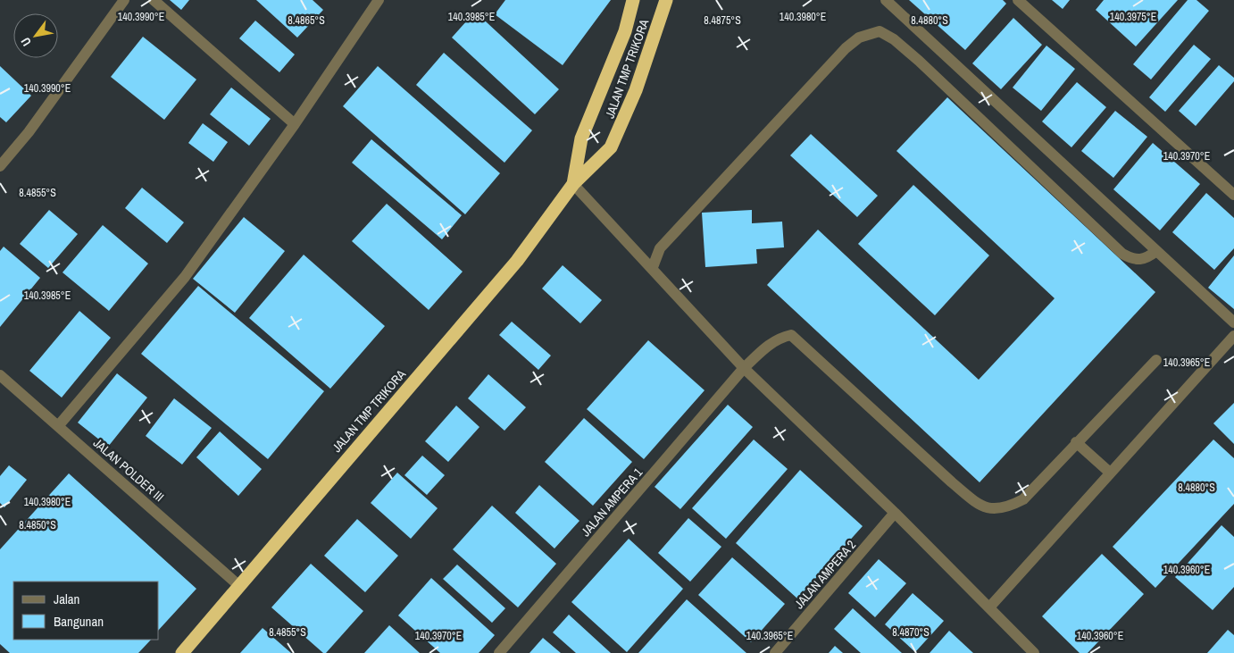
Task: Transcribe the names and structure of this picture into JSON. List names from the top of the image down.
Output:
{
  "streets": {
    "highway": ["JALAN TMP TRIKORA"],
    "street": ["JALAN POLDER III", "JALAN AMPERA 1", "JALAN AMPERA 2"]
  },
  "crossings": [
    ["JALAN TMP TRIKORA", "JALAN POLDER III"]
  ],
  "legend": ["Jalan", "Bangunan"],
  "north": "bottom left",
  "coordinates": [
    "140.3980°E",
    "140.3990°E",
    "140.3985°E",
    "140.3975°E",
    "8.4865°S",
    "8.4875°S",
    "8.4880°S",
    "140.3970°E",
    "8.4855°S",
    "140.3965°E",
    "8.4850°S",
    "140.3960°E",
    "8.4870°S"
  ]
}
